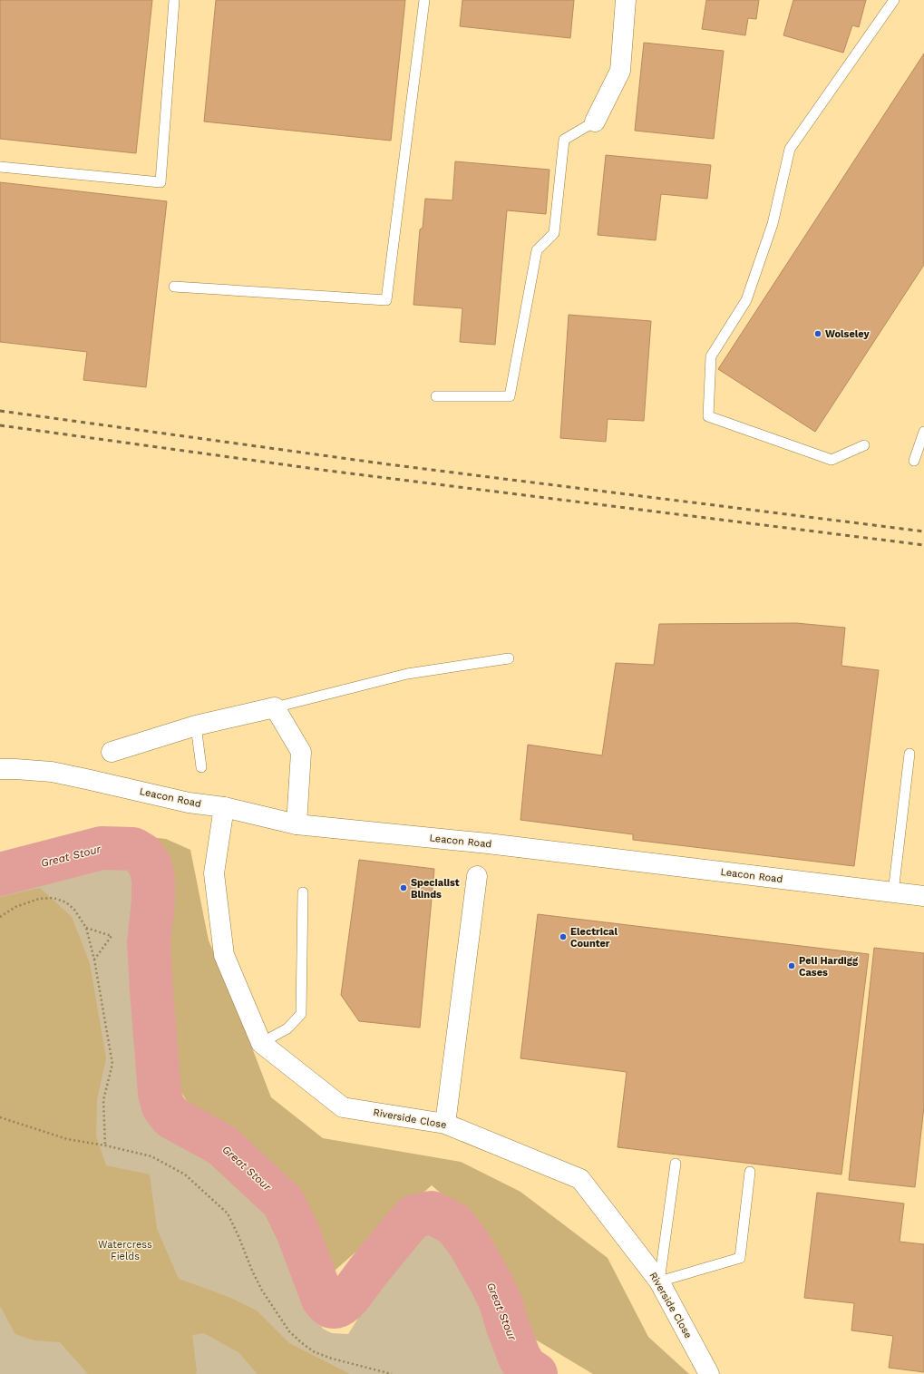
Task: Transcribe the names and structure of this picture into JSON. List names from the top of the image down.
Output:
{
  "streets": {
    "street": ["Leacon Road", "Riverside Close"]
  },
  "crossings": [
    ["Leacon Road", "Riverside Close"]
  ],
  "water": ["Great Stour"],
  "parks": ["Watercress Fields"],
  "places": [
    "Wolseley",
    "Specialist Blinds",
    "Electrical Counter",
    "Peli Hardigg Cases"
  ]
}
